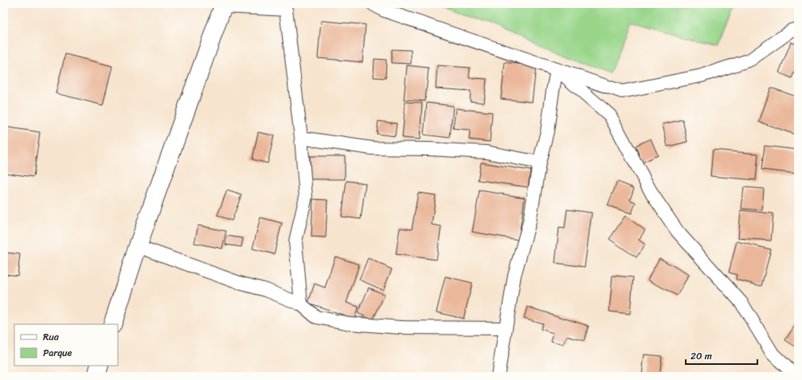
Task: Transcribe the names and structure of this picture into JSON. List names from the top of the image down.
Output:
{
  "legend": ["Rua", "Parque"],
  "scale_bar": "20 m"
}
